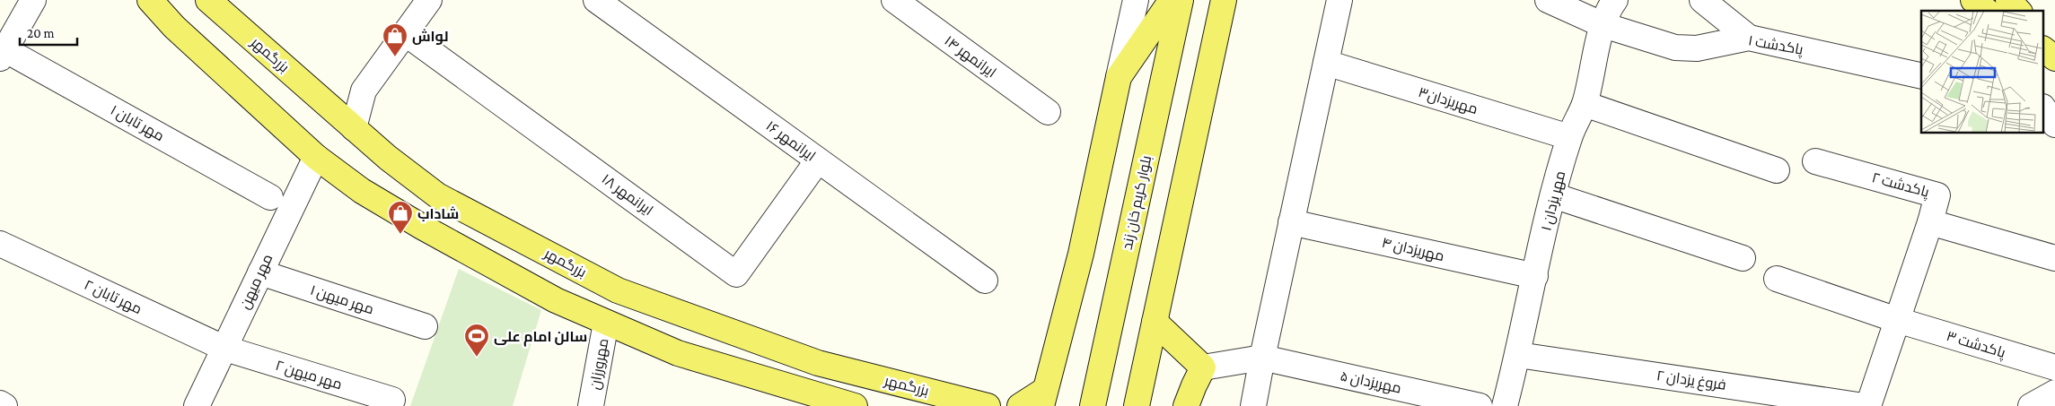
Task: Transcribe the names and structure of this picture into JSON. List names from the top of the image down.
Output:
{
  "streets": {
    "main road": ["بزرگمهر", "بلوار کریم خان زند"],
    "street": [
      "پاکدشت ۱",
      "ایرانمهر ۱۴",
      "مهریزدان۳",
      "مهر تابان ۱",
      "ایرانمهر ۱۶",
      "پاکدشت ۲",
      "ایرانمهر ۱۸",
      "مهر یزدان ۱",
      "مهریزدان ۴",
      "مهر میهن",
      "مهر تابان ۲",
      "مهر میهن ۱",
      "پاکدشت ۳",
      "مهرورزان",
      "مهر میهن ۲",
      "فروغ یزدان ۲",
      "مهریزدان ۵"
    ]
  },
  "crossings": [
    ["پاکدشت ۱", "مهر یزدان ۱"],
    ["مهریزدان۳", "مهر یزدان ۱"],
    ["ایرانمهر ۱۶", "ایرانمهر ۱۸"],
    ["مهر یزدان ۱", "مهریزدان ۴"],
    ["مهر یزدان ۱", "فروغ یزدان ۲"],
    ["مهر میهن", "مهر تابان ۲"],
    ["مهر میهن", "مهر میهن ۱"],
    ["مهر میهن", "مهر میهن ۲"],
    ["مهر تابان ۲", "مهر میهن ۲"]
  ],
  "places": {
    "shop": ["لواش", "شاداب"],
    "sports": ["سالن امام علی"]
  },
  "scale_bar": "20 m"
}
